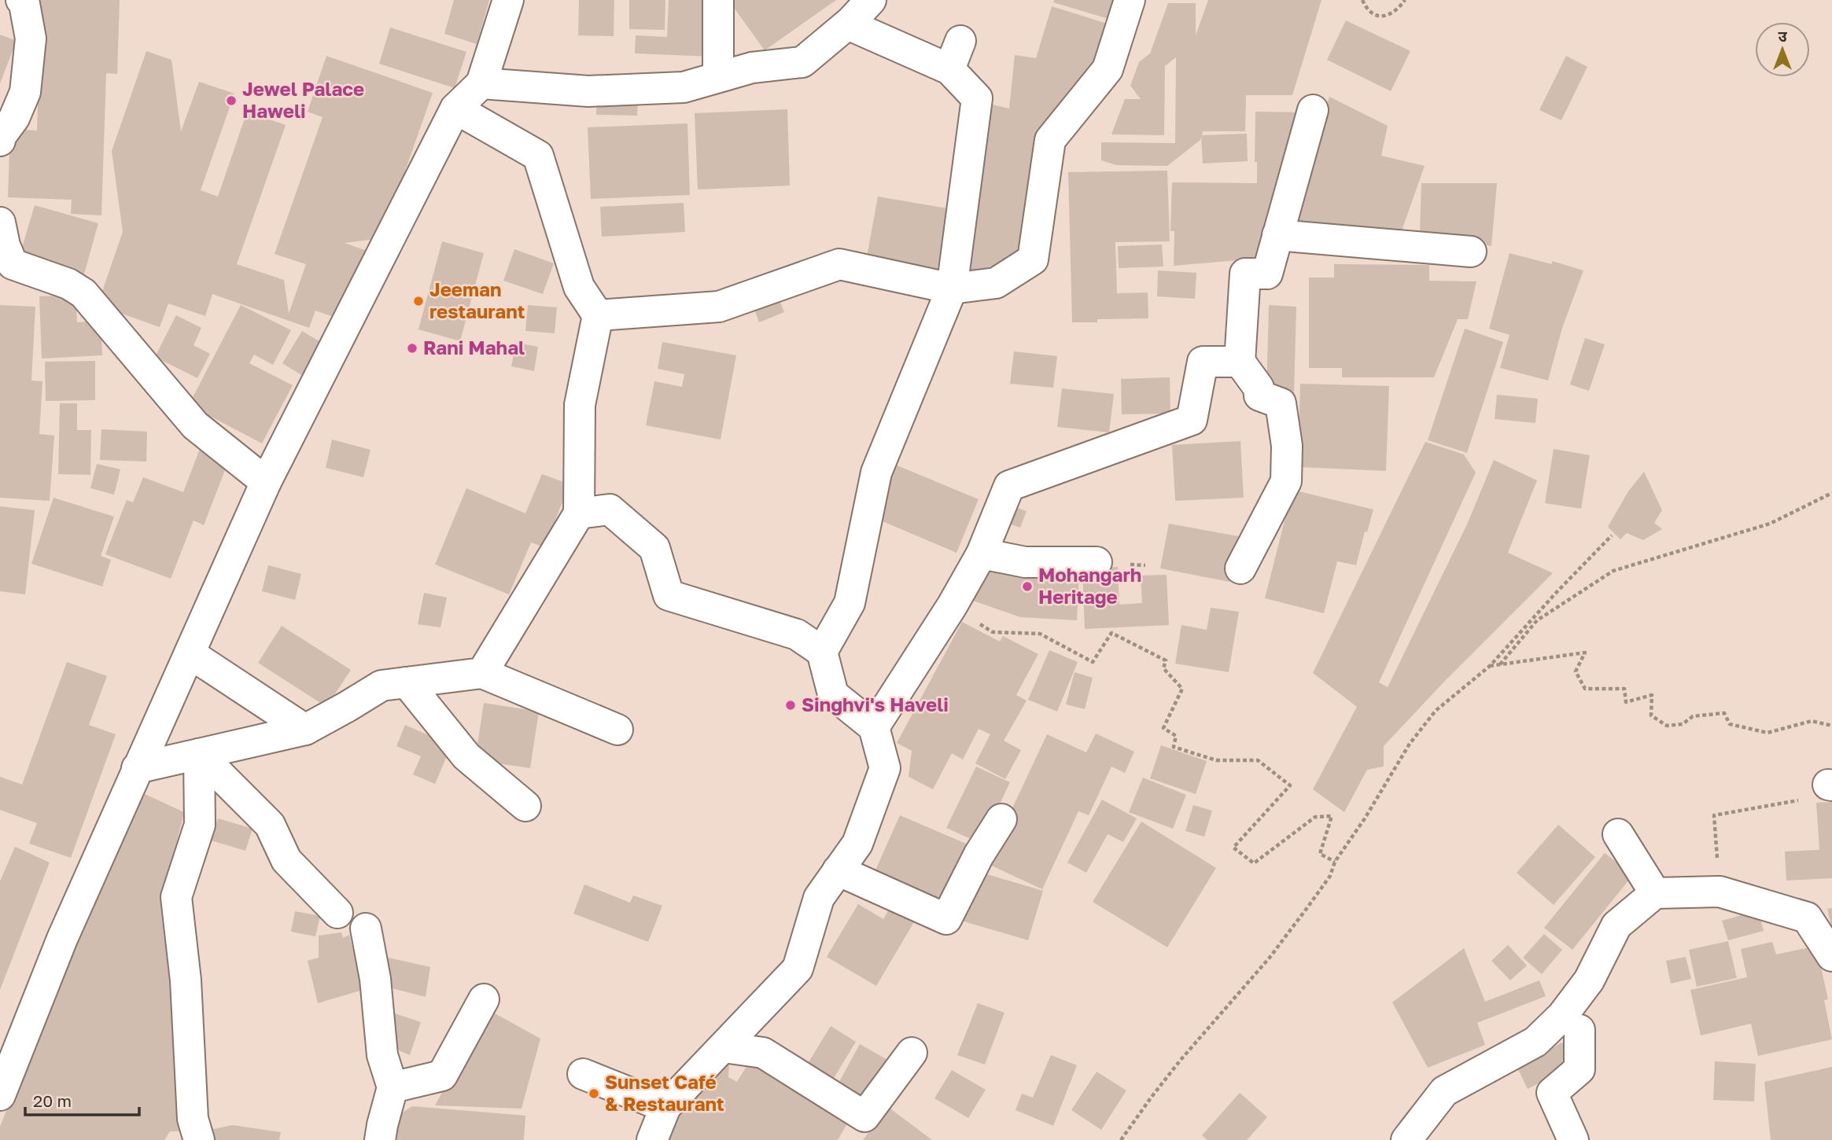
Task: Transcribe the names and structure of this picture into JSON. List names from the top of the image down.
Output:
{
  "places": [
    "Jewel Palace Haweli",
    "Jeeman restaurant",
    "Rani Mahal",
    "Mohangarh Heritage",
    "Singhvi's Haveli",
    "Sunset Café & Restaurant"
  ],
  "scale_bar": "20 m",
  "north": "top"
}
